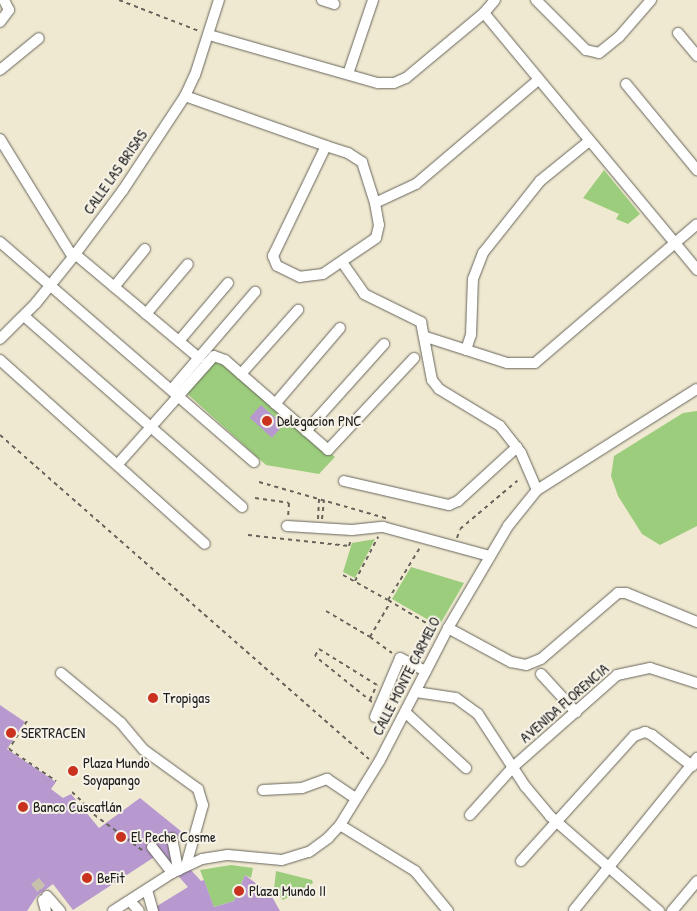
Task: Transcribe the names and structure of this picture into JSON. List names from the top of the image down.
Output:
{
  "streets": {
    "street": ["CALLE LAS BRISAS", "CALLE MONTE CARMELO", "AVENIDA FLORENCIA"]
  },
  "places": [
    "Delegacion PNC",
    "Tropigas",
    "SERTRACEN",
    "Plaza Mundo Soyapango",
    "Banco Cuscatlán",
    "El Peche Cosme",
    "BeFit",
    "Plaza Mundo II"
  ]
}
